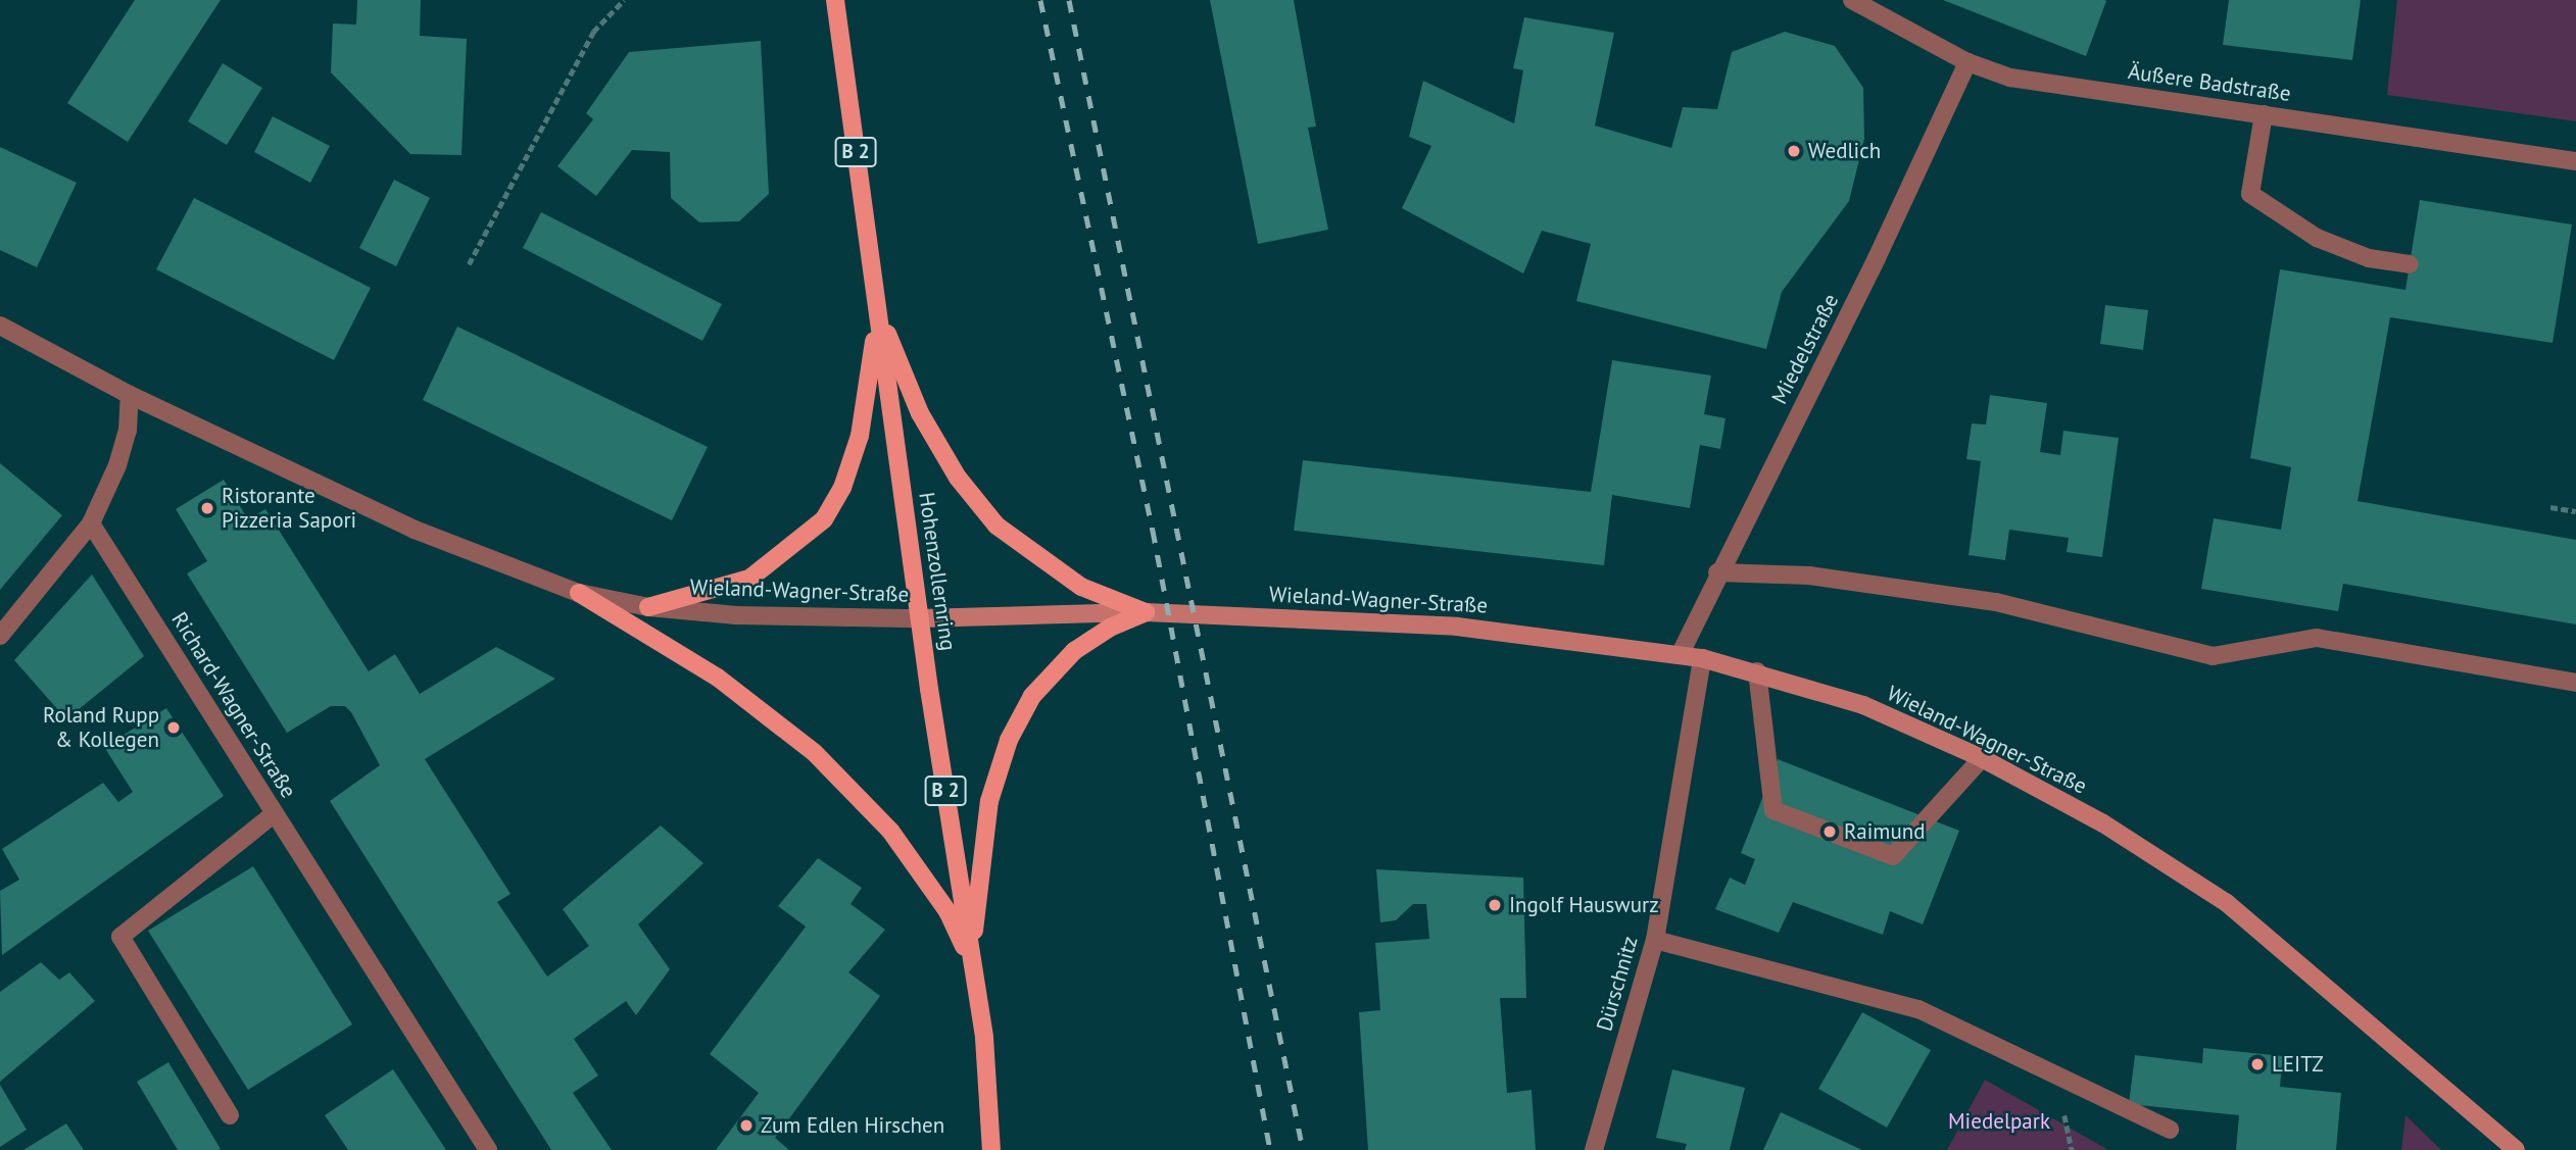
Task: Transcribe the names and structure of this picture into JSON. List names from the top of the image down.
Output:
{
  "streets": {
    "main road": ["B 2", "Hohenzollernring", "Wieland-Wagner-Straße"],
    "street": [
      "Äußere Badstraße",
      "Miedelstraße",
      "Richard-Wagner-Straße",
      "Dürschnitz"
    ]
  },
  "crossings": [
    ["Äußere Badstraße", "Miedelstraße"],
    ["Miedelstraße", "Wieland-Wagner-Straße"],
    ["Hohenzollernring", "Wieland-Wagner-Straße"],
    ["Wieland-Wagner-Straße", "Dürschnitz"]
  ],
  "parks": ["Miedelpark"],
  "places": [
    "Wedlich",
    "Ristorante Pizzeria Sapori",
    "Roland Rupp & Kollegen",
    "Raimund",
    "Ingolf Hauswurz",
    "LEITZ",
    "Zum Edlen Hirschen"
  ]
}
